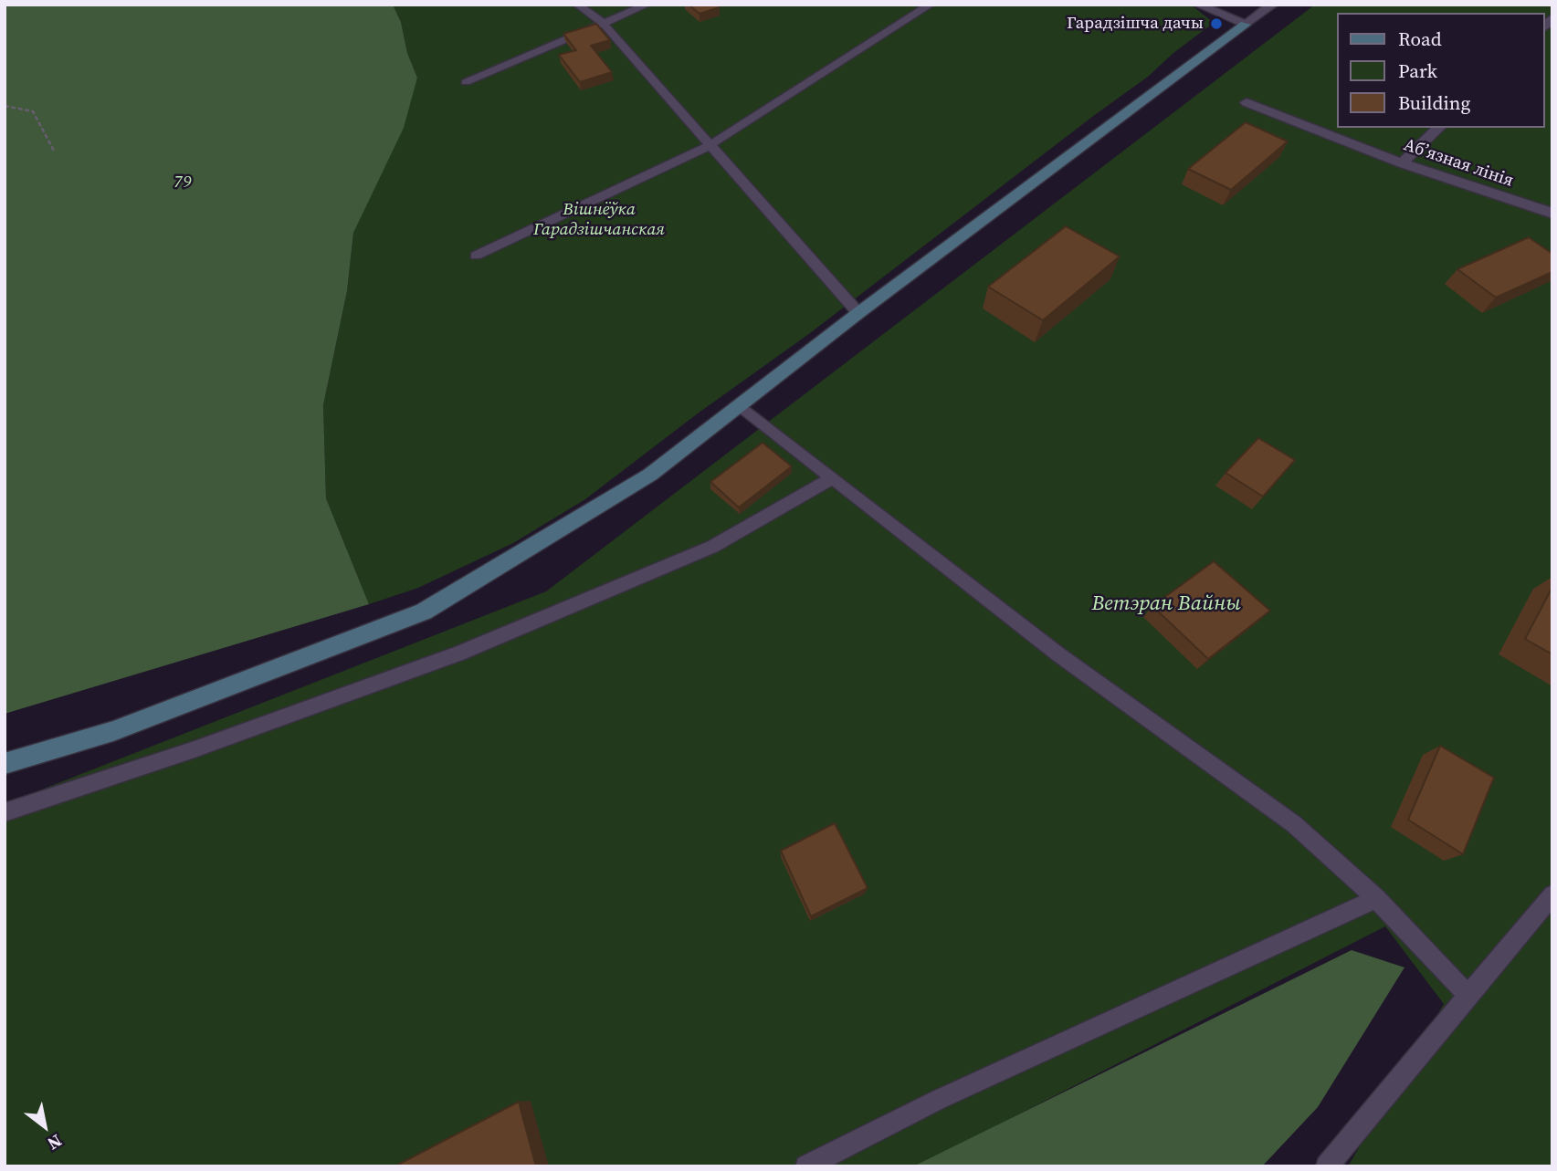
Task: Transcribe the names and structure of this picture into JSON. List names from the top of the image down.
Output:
{
  "streets": {
    "street": ["Абʼязная лінія"]
  },
  "parks": ["79", "Вішнёўка Гарадзішчанская", "Ветэран Вайны"],
  "places": ["Гарадзішча дачы"],
  "legend": ["Road", "Park", "Building"],
  "north": "bottom right"
}
